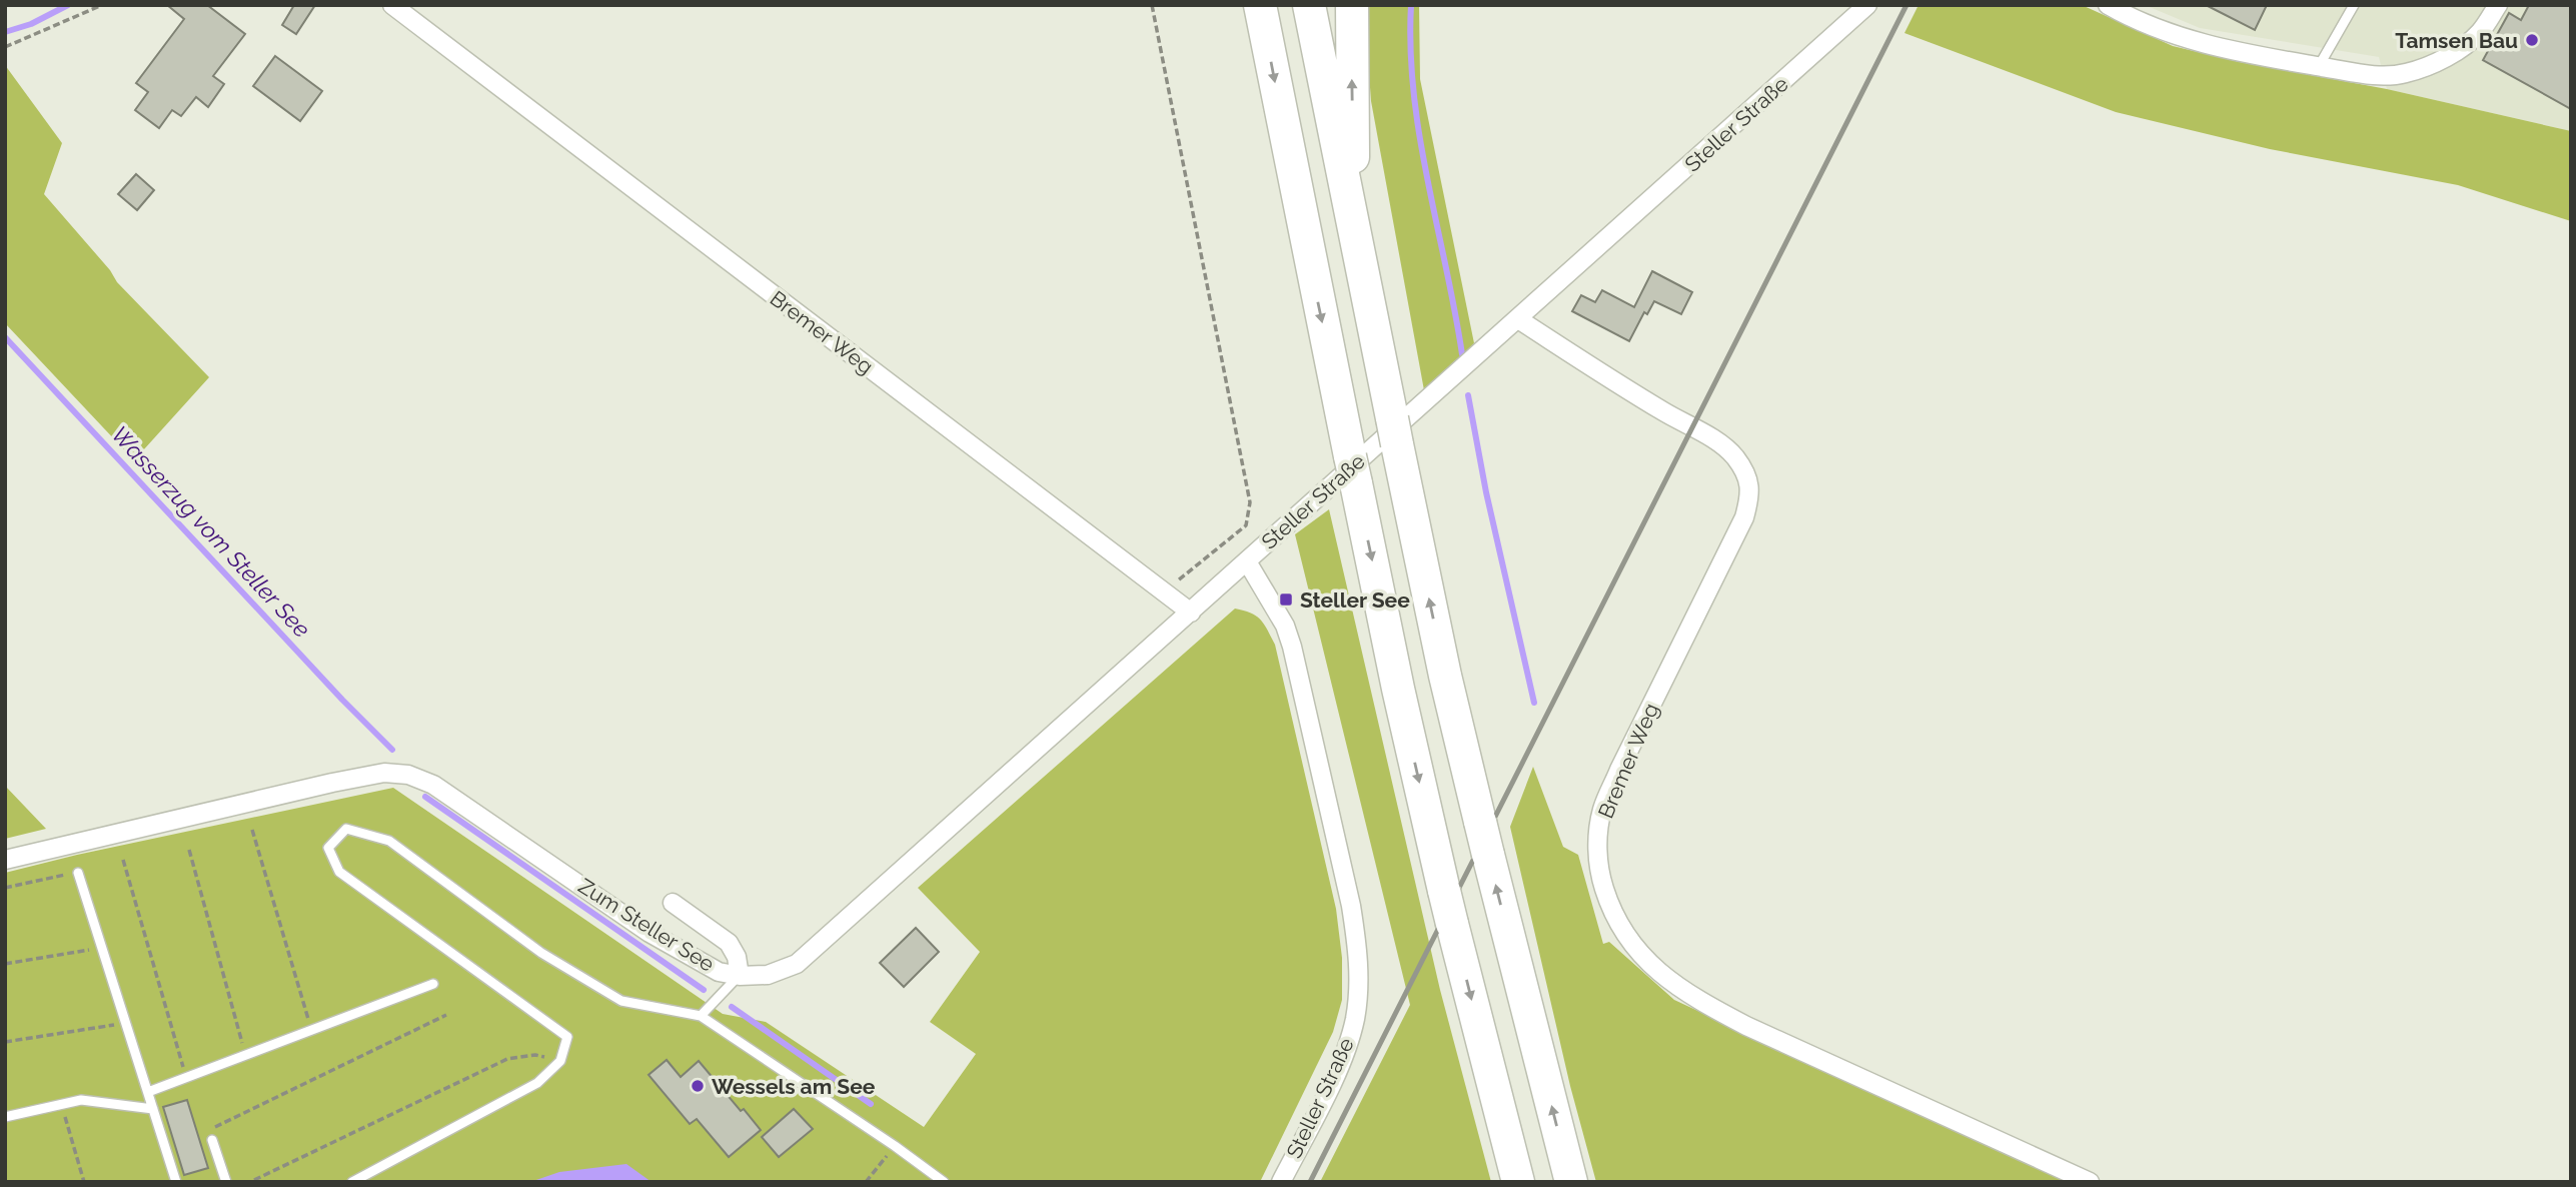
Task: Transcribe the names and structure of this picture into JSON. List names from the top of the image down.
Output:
{
  "streets": {
    "street": ["Steller Straße", "Bremer Weg", "Zum Steller See"]
  },
  "crossings": [
    ["Steller Straße", "Bremer Weg"],
    ["Bremer Weg", "Zum Steller See"]
  ],
  "water": ["Wasserzug vom Steller See"],
  "places": {
    "other": ["Tamsen Bau", "Wessels am See"],
    "transit": ["Steller See"]
  }
}
